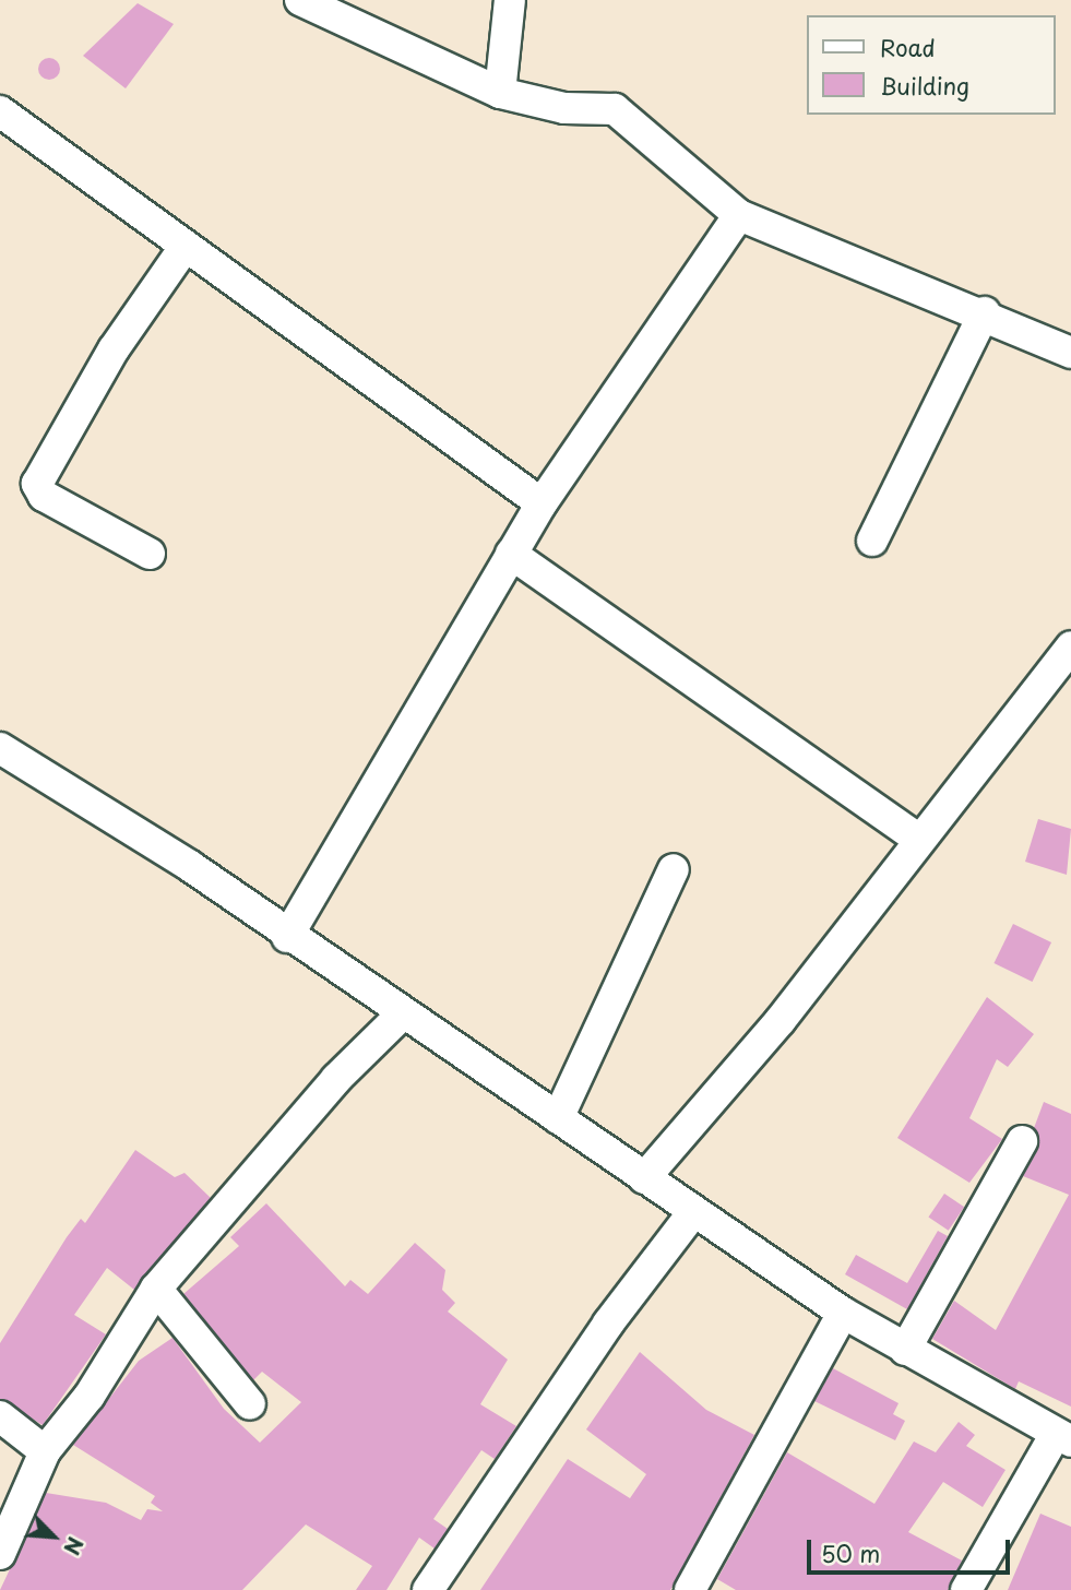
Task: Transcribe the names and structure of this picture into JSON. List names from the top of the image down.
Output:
{
  "legend": ["Road", "Building"],
  "scale_bar": "50 m",
  "north": "bottom right"
}
